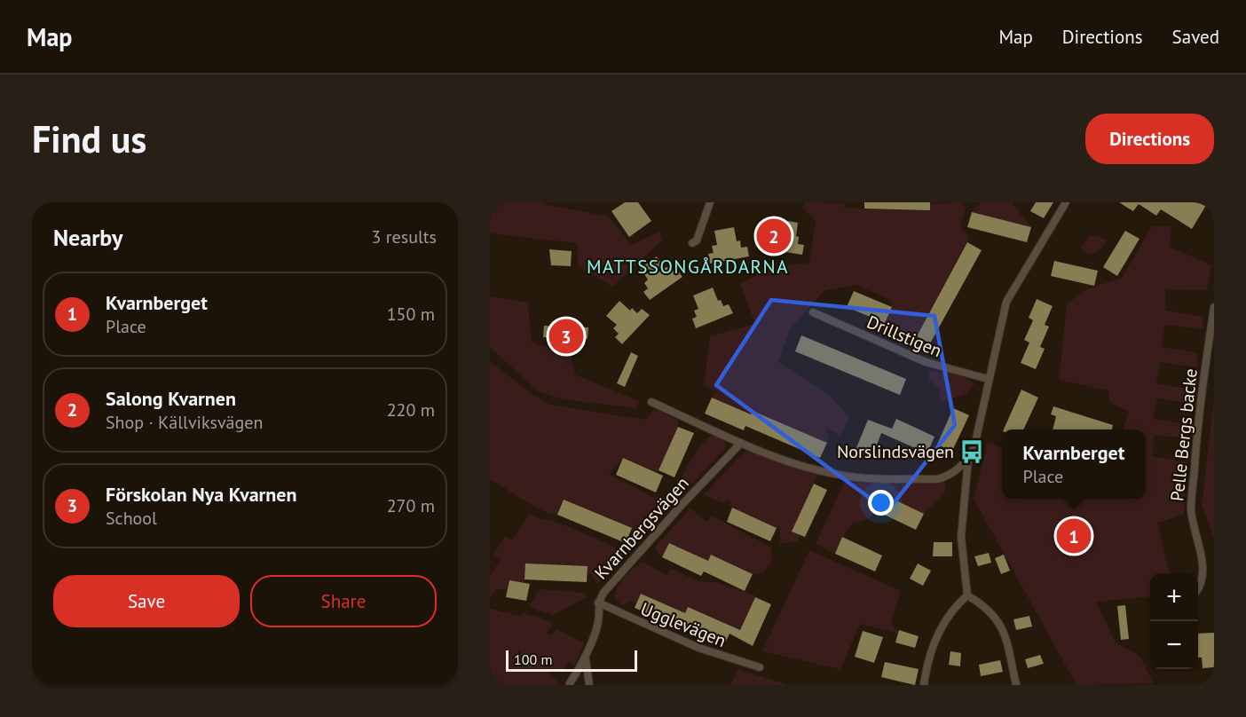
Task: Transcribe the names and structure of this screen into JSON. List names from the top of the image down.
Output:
{
  "streets": {
    "street": [
      "Drillstigen",
      "Pelle Bergs backe",
      "Kvarnbergsvägen",
      "Ugglevägen"
    ]
  },
  "crossings": [
    ["Kvarnbergsvägen", "Ugglevägen"]
  ],
  "districts": ["MATTSSONGÅRDARNA"],
  "places": {
    "bus stop": ["Norslindsvägen"]
  },
  "scale_bar": "100 m",
  "page": {
    "header": "Map",
    "nav": ["Map", "Directions", "Saved"],
    "buttons": [
      "Directions",
      ["Save", "Share"]
    ],
    "title": "Find us",
    "heading": ["Nearby", "3 results"],
    "pins": ["2", "3", "1"],
    "list": [
      {
        "mark": "1",
        "name": "Kvarnberget",
        "note": "Place",
        "value": "150 m"
      },
      {
        "mark": "2",
        "name": "Salong Kvarnen",
        "note": "Shop · Källviksvägen",
        "value": "220 m"
      },
      {
        "mark": "3",
        "name": "Förskolan Nya Kvarnen",
        "note": "School",
        "value": "270 m"
      }
    ],
    "popup": ["Kvarnberget", "Place"],
    "map_buttons": ["+", "−"],
    "scale": "100 m"
  }
}
